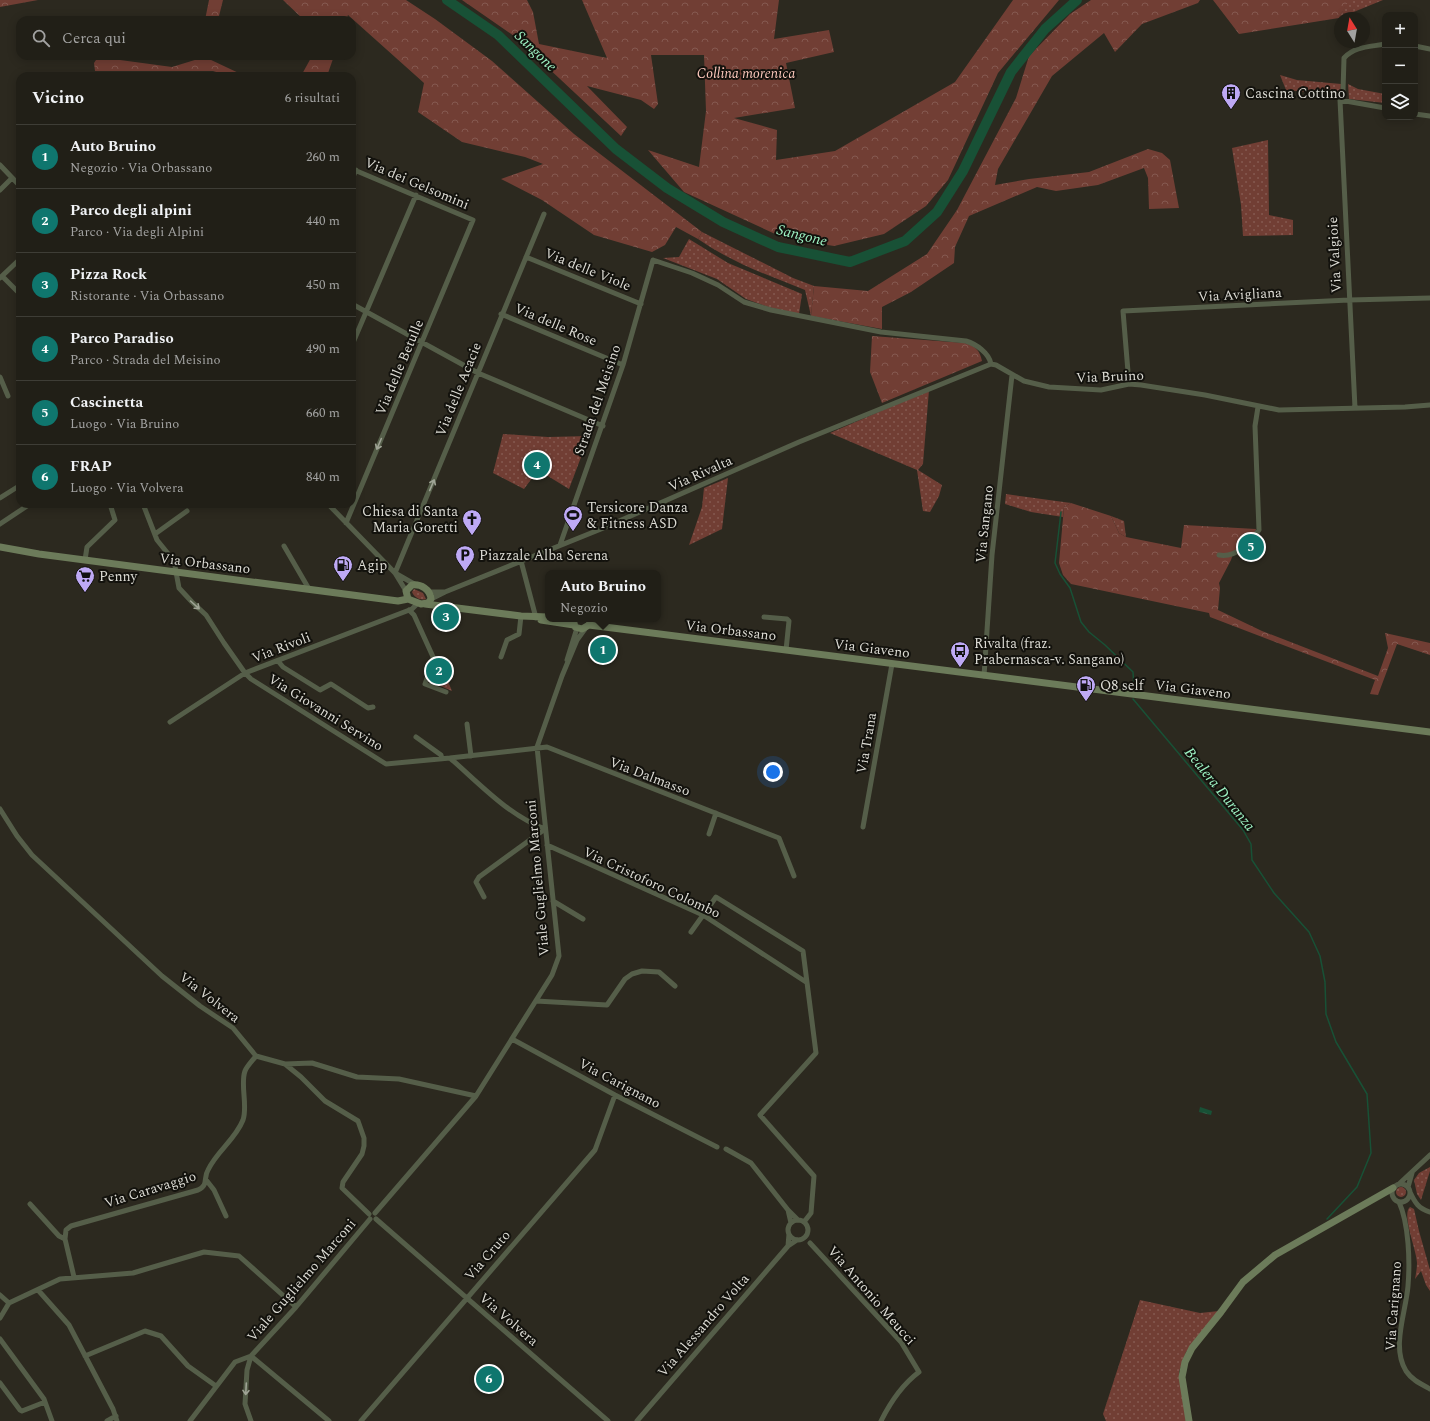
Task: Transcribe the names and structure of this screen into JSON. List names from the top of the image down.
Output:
{
  "streets": {
    "main road": ["Via Orbassano", "Via Giaveno"],
    "street": [
      "Via dei Gelsomini",
      "Via Valgioie",
      "Via delle Viole",
      "Via Avigliana",
      "Via delle Rose",
      "Via delle Betulle",
      "Via Bruino",
      "Via delle Acacie",
      "Strada del Meisino",
      "Via Rivalta",
      "Via Sangano",
      "Via Rivoli",
      "Via Giovanni Servino",
      "Via Trana",
      "Via Dalmasso",
      "Viale Guglielmo Marconi",
      "Via Cristoforo Colombo",
      "Via Volvera",
      "Via Carignano",
      "Via Caravaggio",
      "Via Cruto",
      "Via Antonio Meucci",
      "Via Alessandro Volta"
    ]
  },
  "crossings": [
    ["Via dei Gelsomini", "Via delle Betulle"],
    ["Via Valgioie", "Via Avigliana"],
    ["Via Valgioie", "Via Bruino"],
    ["Via delle Viole", "Via delle Acacie"],
    ["Via delle Viole", "Strada del Meisino"],
    ["Via Avigliana", "Via Bruino"],
    ["Via delle Rose", "Via delle Acacie"],
    ["Via delle Rose", "Strada del Meisino"],
    ["Via Bruino", "Strada del Meisino"],
    ["Via Bruino", "Via Rivalta"],
    ["Via Bruino", "Via Sangano"],
    ["Strada del Meisino", "Via Rivalta"],
    ["Via Rivalta", "Via Orbassano"],
    ["Via Sangano", "Via Giaveno"],
    ["Via Orbassano", "Via Rivoli"],
    ["Via Orbassano", "Via Giaveno"],
    ["Via Orbassano", "Via Giovanni Servino"],
    ["Via Orbassano", "Viale Guglielmo Marconi"],
    ["Via Rivoli", "Via Giovanni Servino"],
    ["Via Giaveno", "Via Trana"],
    ["Via Giovanni Servino", "Via Dalmasso"],
    ["Via Dalmasso", "Viale Guglielmo Marconi"],
    ["Viale Guglielmo Marconi", "Via Cristoforo Colombo"],
    ["Viale Guglielmo Marconi", "Via Volvera"],
    ["Viale Guglielmo Marconi", "Via Carignano"],
    ["Via Volvera", "Via Caravaggio"],
    ["Via Volvera", "Via Cruto"],
    ["Via Carignano", "Via Cruto"]
  ],
  "one_way": ["Via delle Betulle", "Via delle Acacie"],
  "water": ["Sangone", "Bealera Duranza"],
  "parks": ["Collina morenica"],
  "places": {
    "building": ["Cascina Cottino"],
    "sports": ["Tersicore Danza & Fitness ASD"],
    "church": ["Chiesa di Santa Maria Goretti"],
    "parking": ["Piazzale Alba Serena"],
    "fuel station": ["Agip", "Q8 self"],
    "supermarket": ["Penny"],
    "bus stop": ["Rivalta (fraz. Prabernasca-v. Sangano)"]
  },
  "north": "top",
  "page": {
    "map_buttons": ["+", "−"],
    "search": "Cerca qui",
    "heading": ["Vicino", "6 risultati"],
    "list": [
      {
        "mark": "1",
        "name": "Auto Bruino",
        "note": "Negozio · Via Orbassano",
        "value": "260 m"
      },
      {
        "mark": "2",
        "name": "Parco degli alpini",
        "note": "Parco · Via degli Alpini",
        "value": "440 m"
      },
      {
        "mark": "3",
        "name": "Pizza Rock",
        "note": "Ristorante · Via Orbassano",
        "value": "450 m"
      },
      {
        "mark": "4",
        "name": "Parco Paradiso",
        "note": "Parco · Strada del Meisino",
        "value": "490 m"
      },
      {
        "mark": "5",
        "name": "Cascinetta",
        "note": "Luogo · Via Bruino",
        "value": "660 m"
      },
      {
        "mark": "6",
        "name": "FRAP",
        "note": "Luogo · Via Volvera",
        "value": "840 m"
      }
    ],
    "pins": [
      "4",
      "5",
      "3",
      "1",
      "2",
      "6"
    ],
    "popup": ["Auto Bruino", "Negozio"]
  }
}
